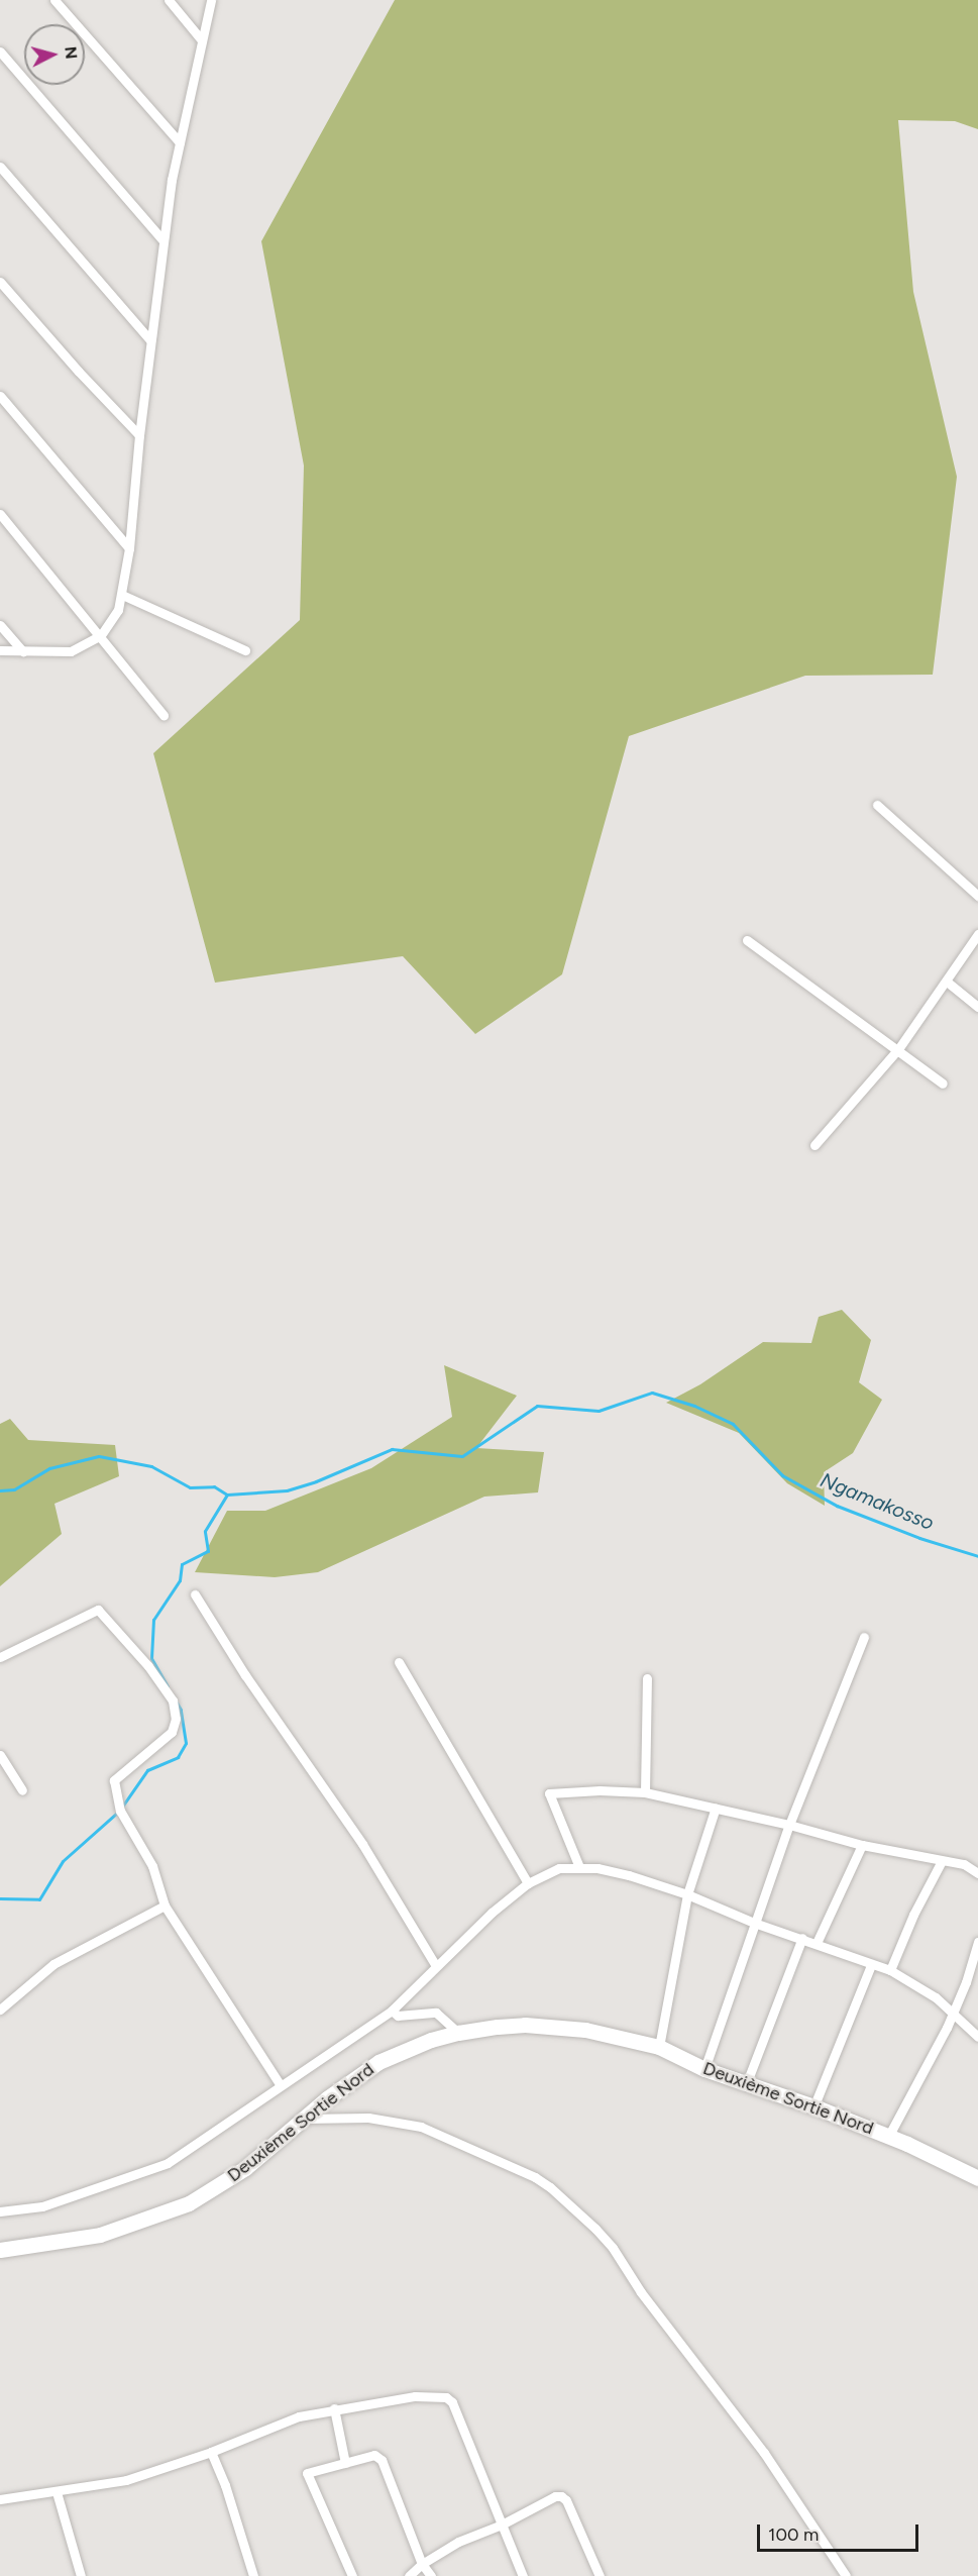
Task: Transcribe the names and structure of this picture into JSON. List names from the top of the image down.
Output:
{
  "streets": {
    "main road": ["Deuxième Sortie Nord"]
  },
  "water": ["Ngamakosso"],
  "scale_bar": "100 m",
  "north": "right"
}
